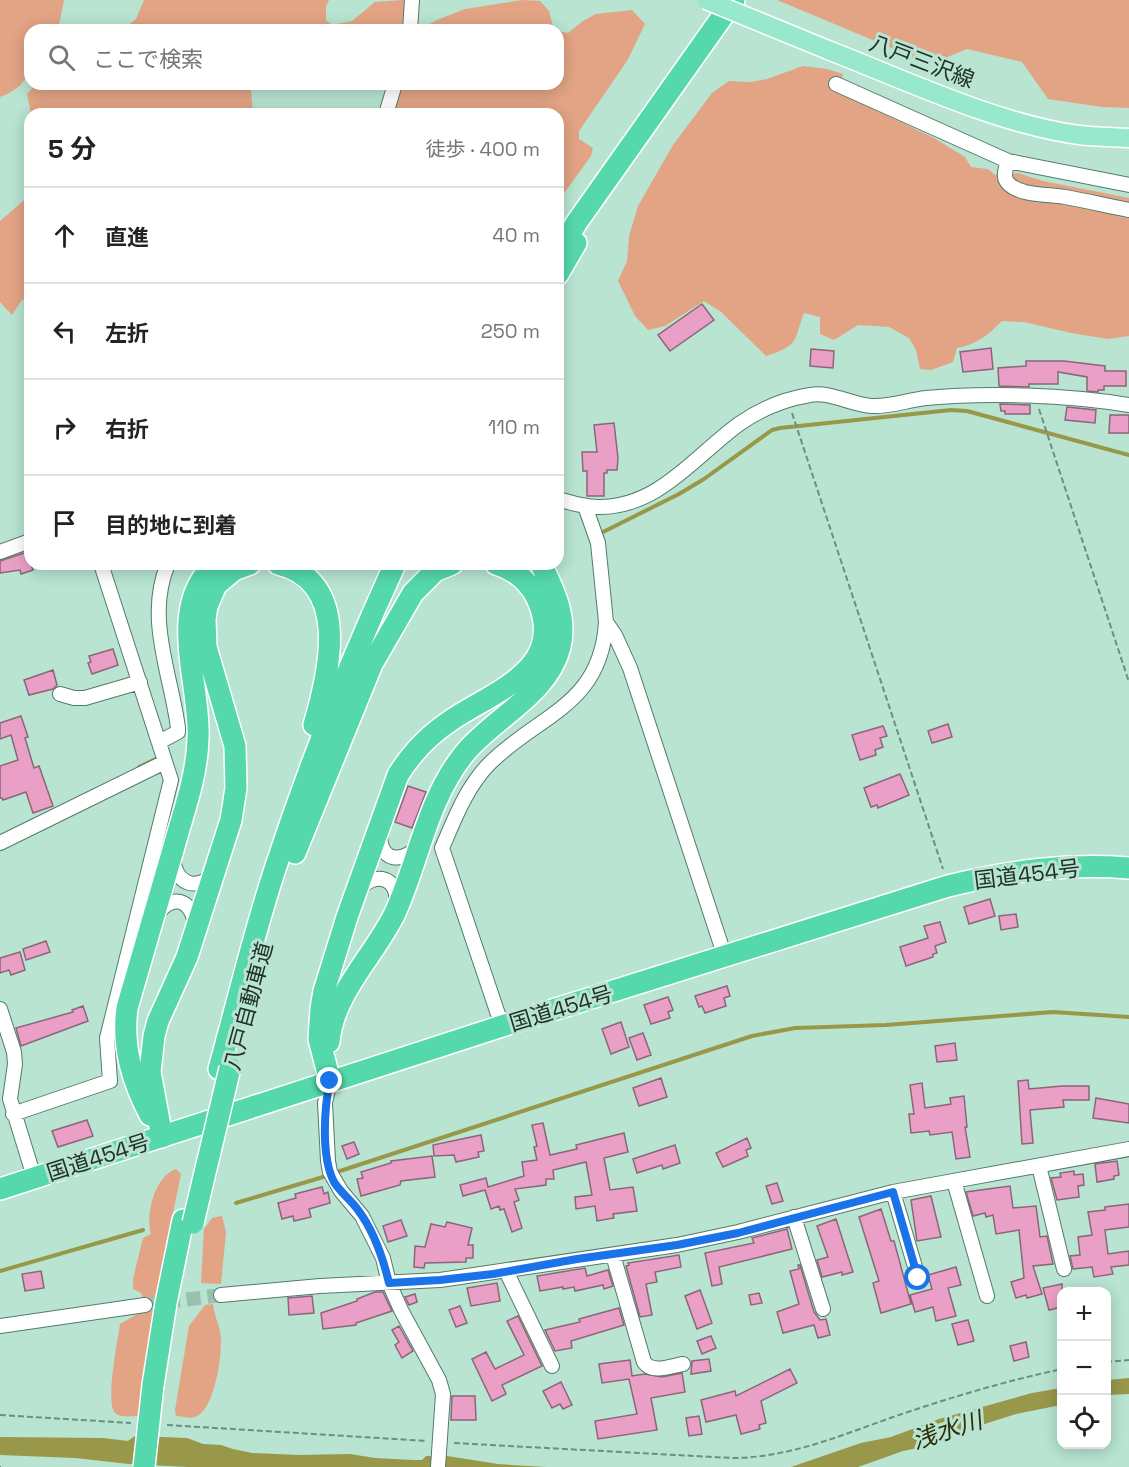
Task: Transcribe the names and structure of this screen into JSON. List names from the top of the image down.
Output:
{
  "streets": {
    "highway": ["国道454号", "八戸自動車道"],
    "main road": ["八戸三沢線"]
  },
  "water": ["浅水川"],
  "page": {
    "search": "ここで検索",
    "heading": ["5 分", "徒歩 · 400 m"],
    "list": [
      ["直進", "40 m"],
      ["左折", "250 m"],
      ["右折", "110 m"],
      "目的地に到着"
    ],
    "map_buttons": ["+", "−"]
  }
}
